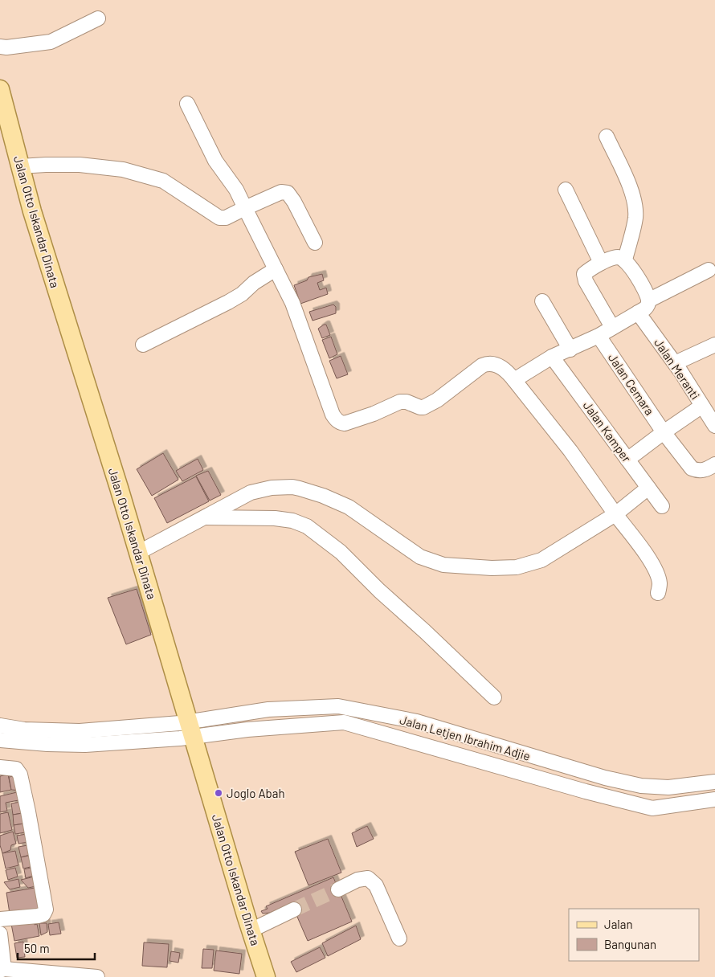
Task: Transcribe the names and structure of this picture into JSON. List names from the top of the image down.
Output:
{
  "streets": {
    "main road": ["Jalan Otto Iskandar Dinata"],
    "street": [
      "Jalan Meranti",
      "Jalan Cemara",
      "Jalan Kamper",
      "Jalan Letjen Ibrahim Adjie"
    ]
  },
  "crossings": [
    ["Jalan Otto Iskandar Dinata", "Jalan Letjen Ibrahim Adjie"]
  ],
  "places": ["Joglo Abah"],
  "legend": ["Jalan", "Bangunan"],
  "scale_bar": "50 m"
}
